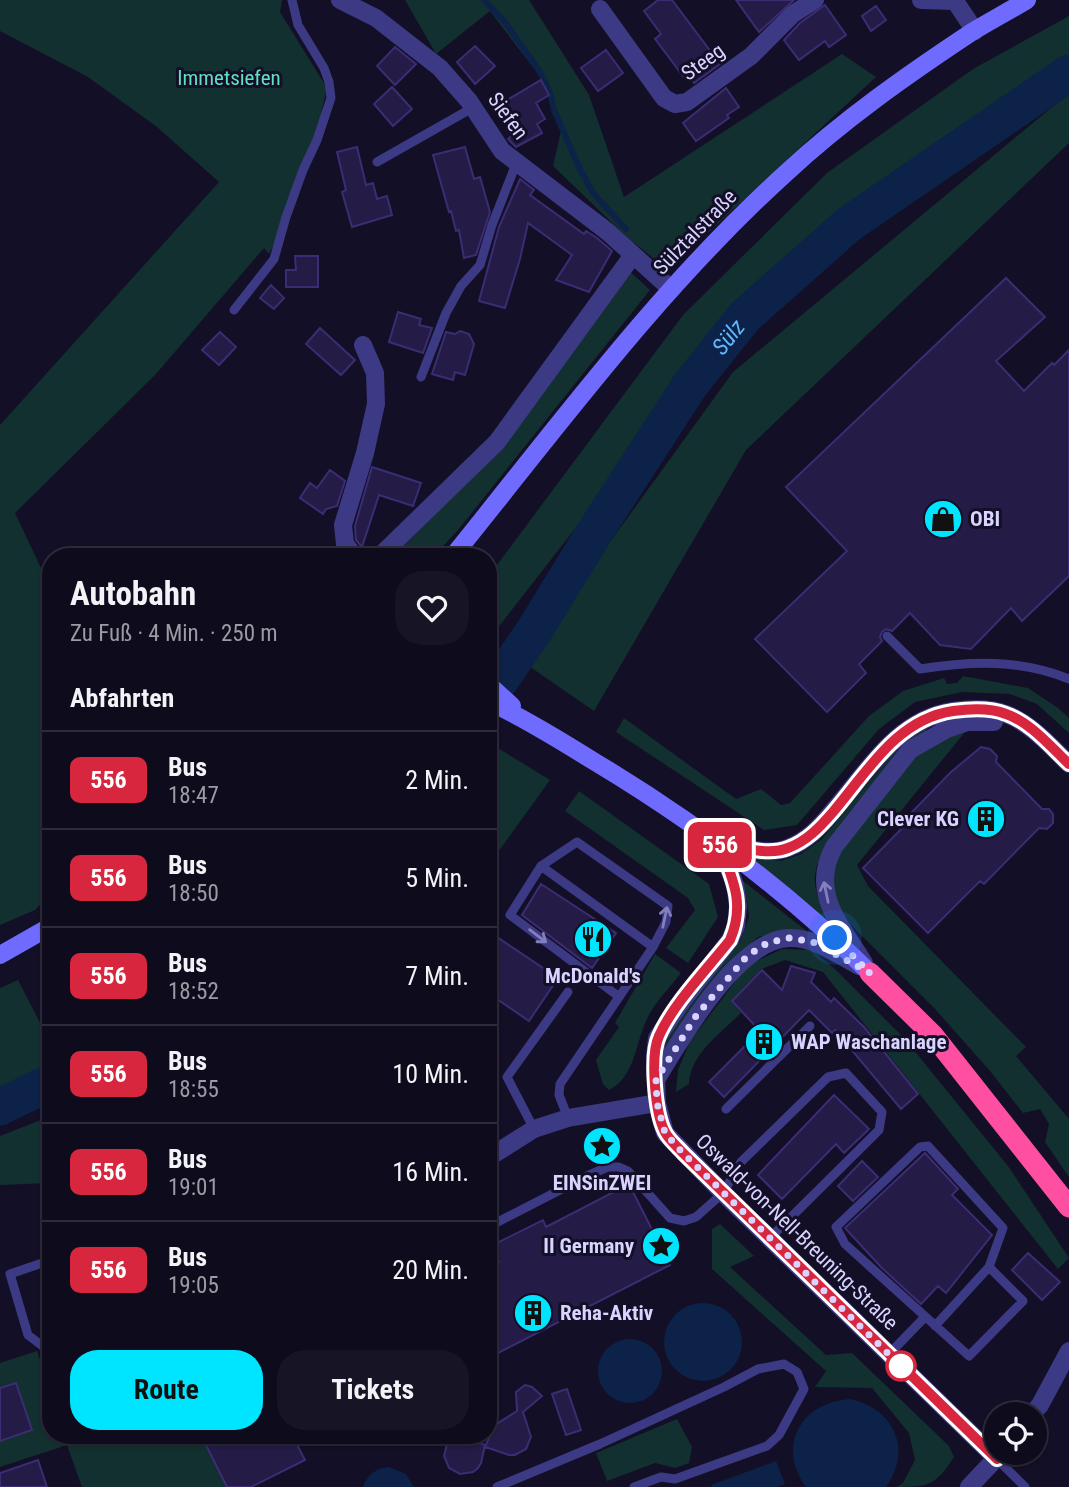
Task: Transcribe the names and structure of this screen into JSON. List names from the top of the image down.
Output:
{
  "streets": {
    "main road": ["Sülztalstraße"],
    "street": ["Steeg", "Siefen", "Oswald-von-Nell-Breuning-Straße"]
  },
  "crossings": [
    ["Siefen", "Sülztalstraße"]
  ],
  "water": ["Sülz"],
  "parks": ["Immetsiefen"],
  "places": {
    "shop": ["OBI"],
    "building": ["Clever KG", "WAP Waschanlage", "Reha-Aktiv"],
    "restaurant": ["McDonald's"],
    "place": ["EINSinZWEI", "II Germany"]
  },
  "lines": ["bus line 556"],
  "page": {
    "on_map": "556",
    "heading": [
      ["Autobahn", "Zu Fuß · 4 Min. · 250 m"],
      "Abfahrten"
    ],
    "list": [
      {
        "mark": "556",
        "name": "Bus",
        "note": "18:47",
        "value": "2 Min."
      },
      {
        "mark": "556",
        "name": "Bus",
        "note": "18:50",
        "value": "5 Min."
      },
      {
        "mark": "556",
        "name": "Bus",
        "note": "18:52",
        "value": "7 Min."
      },
      {
        "mark": "556",
        "name": "Bus",
        "note": "18:55",
        "value": "10 Min."
      },
      {
        "mark": "556",
        "name": "Bus",
        "note": "19:01",
        "value": "16 Min."
      },
      {
        "mark": "556",
        "name": "Bus",
        "note": "19:05",
        "value": "20 Min."
      }
    ],
    "buttons": ["Route", "Tickets"]
  }
}
